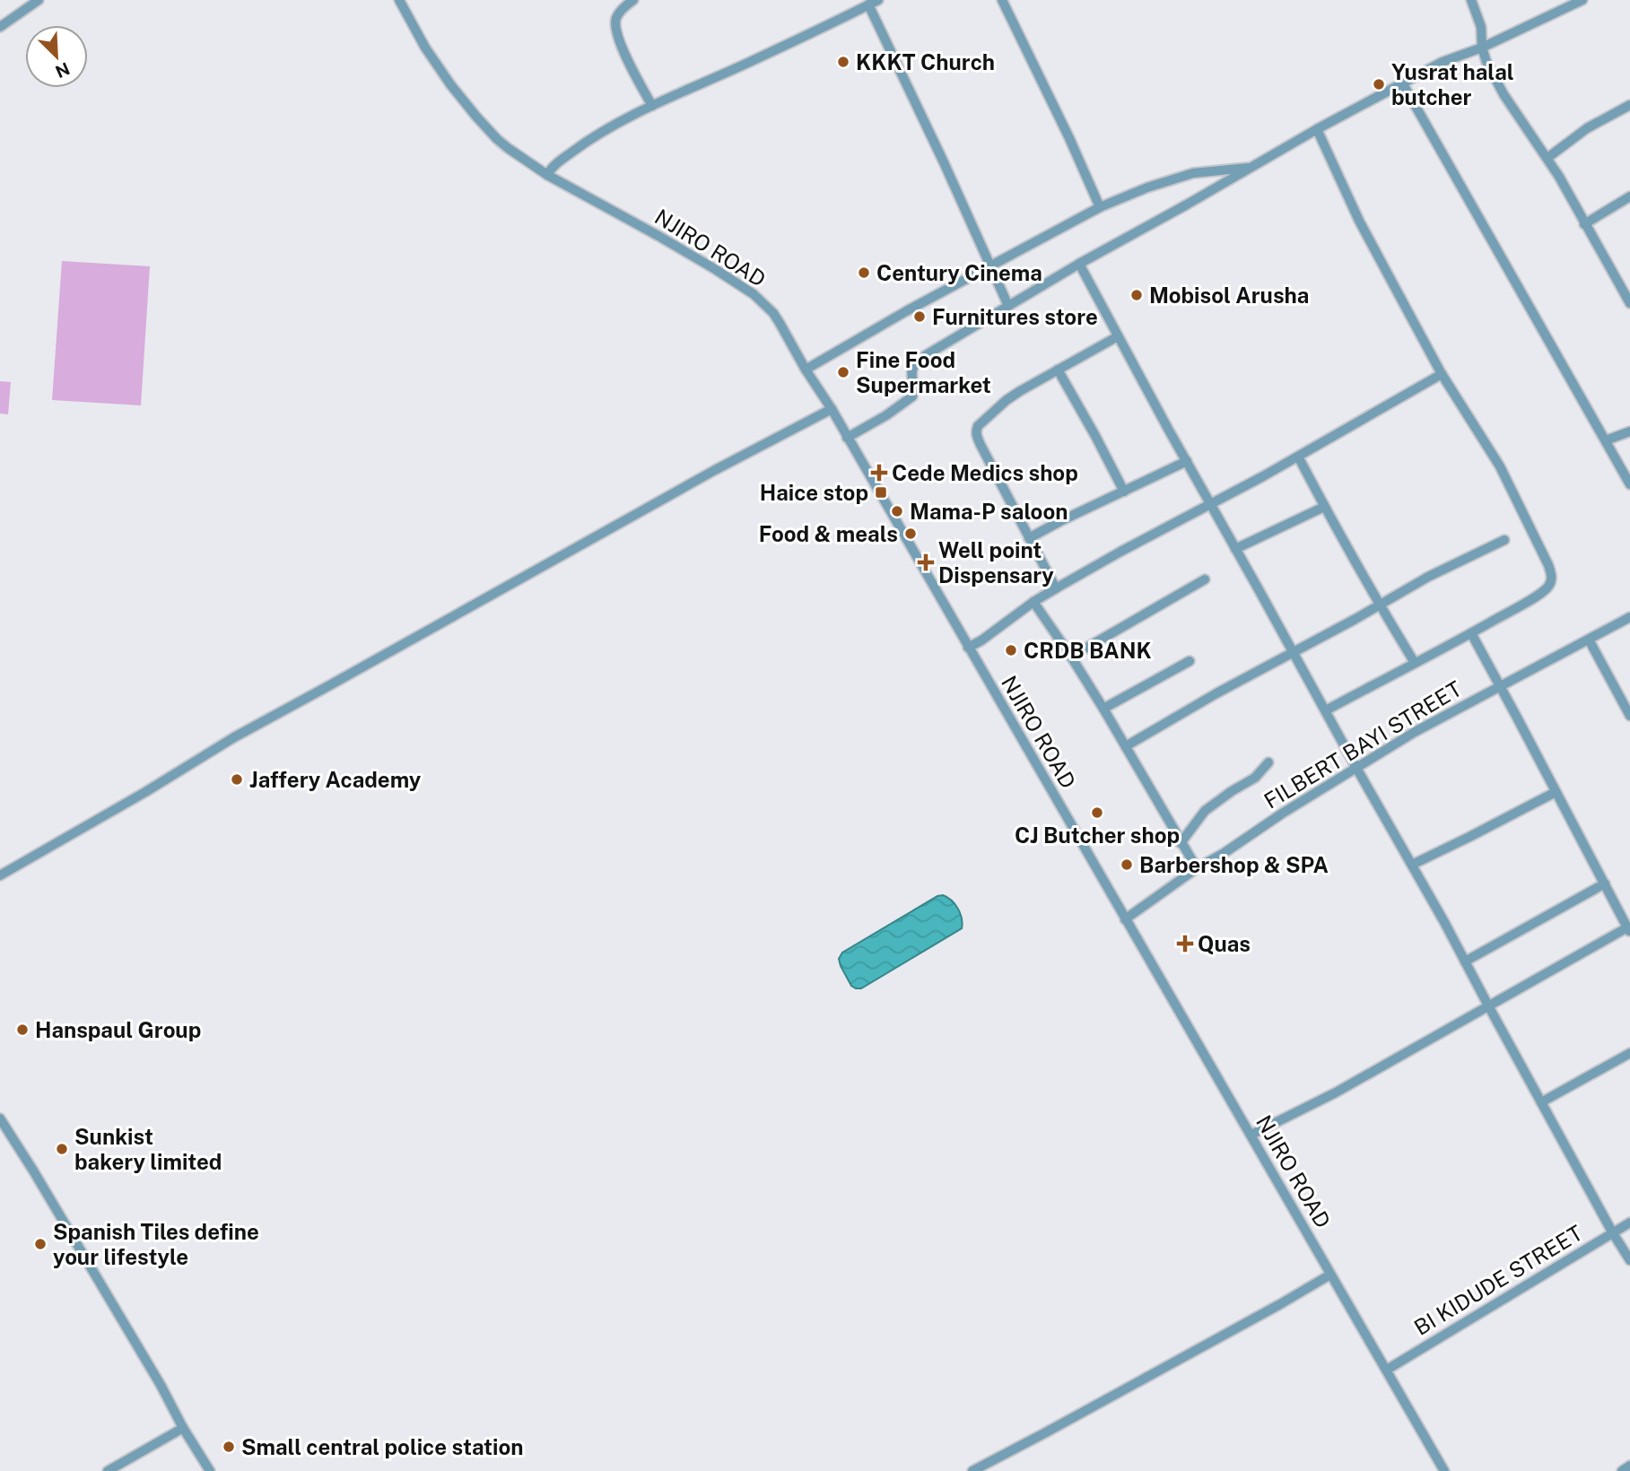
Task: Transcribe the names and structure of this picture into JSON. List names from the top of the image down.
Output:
{
  "streets": {
    "street": ["NJIRO ROAD", "FILBERT BAYI STREET", "BI KIDUDE STREET"]
  },
  "crossings": [
    ["NJIRO ROAD", "FILBERT BAYI STREET"],
    ["NJIRO ROAD", "BI KIDUDE STREET"]
  ],
  "places": {
    "other": [
      "KKKT Church",
      "Yusrat halal butcher",
      "Century Cinema",
      "Mobisol Arusha",
      "Furnitures store",
      "Fine Food Supermarket",
      "Mama-P saloon",
      "Food & meals",
      "CRDB BANK",
      "Jaffery Academy",
      "CJ Butcher shop",
      "Barbershop & SPA",
      "Hanspaul Group",
      "Sunkist bakery limited",
      "Spanish Tiles define your lifestyle",
      "Small central police station"
    ],
    "health": ["Cede Medics shop", "Well point Dispensary", "Quas"],
    "transit": ["Haice stop"]
  },
  "north": "bottom right"
}
